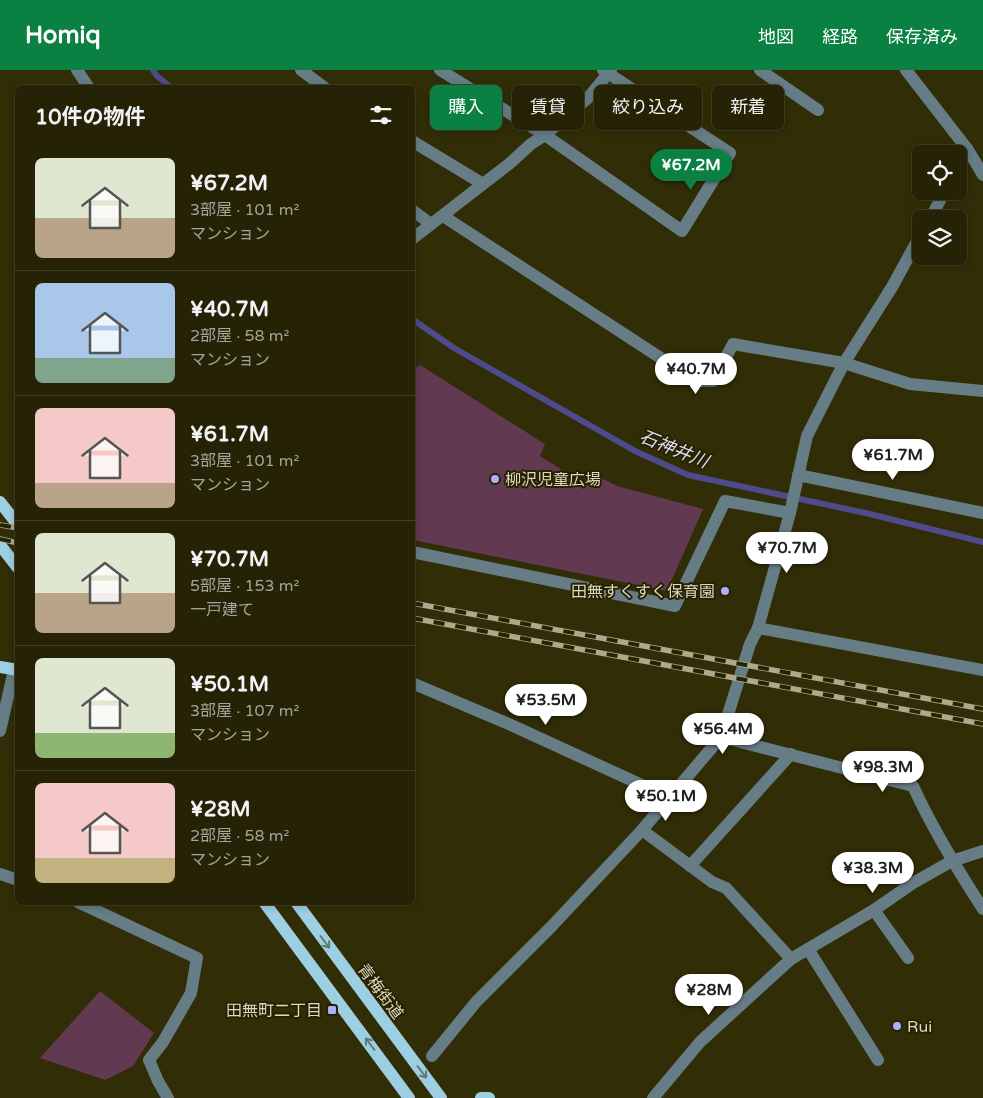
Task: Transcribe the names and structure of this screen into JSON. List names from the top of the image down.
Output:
{
  "streets": {
    "main road": ["青梅街道"]
  },
  "water": ["石神井川"],
  "places": {
    "other": ["柳沢児童広場", "田無すくすく保育園", "Rui"],
    "transit": ["田無町二丁目"]
  },
  "page": {
    "header": "Homiq",
    "nav": ["地図", "経路", "保存済み"],
    "chip": [
      "購入",
      "賃貸",
      "絞り込み",
      "新着"
    ],
    "heading": "10件の物件",
    "list": [
      {
        "name": "¥67.2M",
        "note": "3部屋 · 101 m² · マンション"
      },
      {
        "name": "¥40.7M",
        "note": "2部屋 · 58 m² · マンション"
      },
      {
        "name": "¥61.7M",
        "note": "3部屋 · 101 m² · マンション"
      },
      {
        "name": "¥70.7M",
        "note": "5部屋 · 153 m² · 一戸建て"
      },
      {
        "name": "¥50.1M",
        "note": "3部屋 · 107 m² · マンション"
      },
      {
        "name": "¥28M",
        "note": "2部屋 · 58 m² · マンション"
      }
    ],
    "price": [
      "¥67.2M",
      "¥40.7M",
      "¥61.7M",
      "¥70.7M",
      "¥53.5M",
      "¥56.4M",
      "¥98.3M",
      "¥50.1M",
      "¥38.3M",
      "¥28M"
    ]
  }
}
